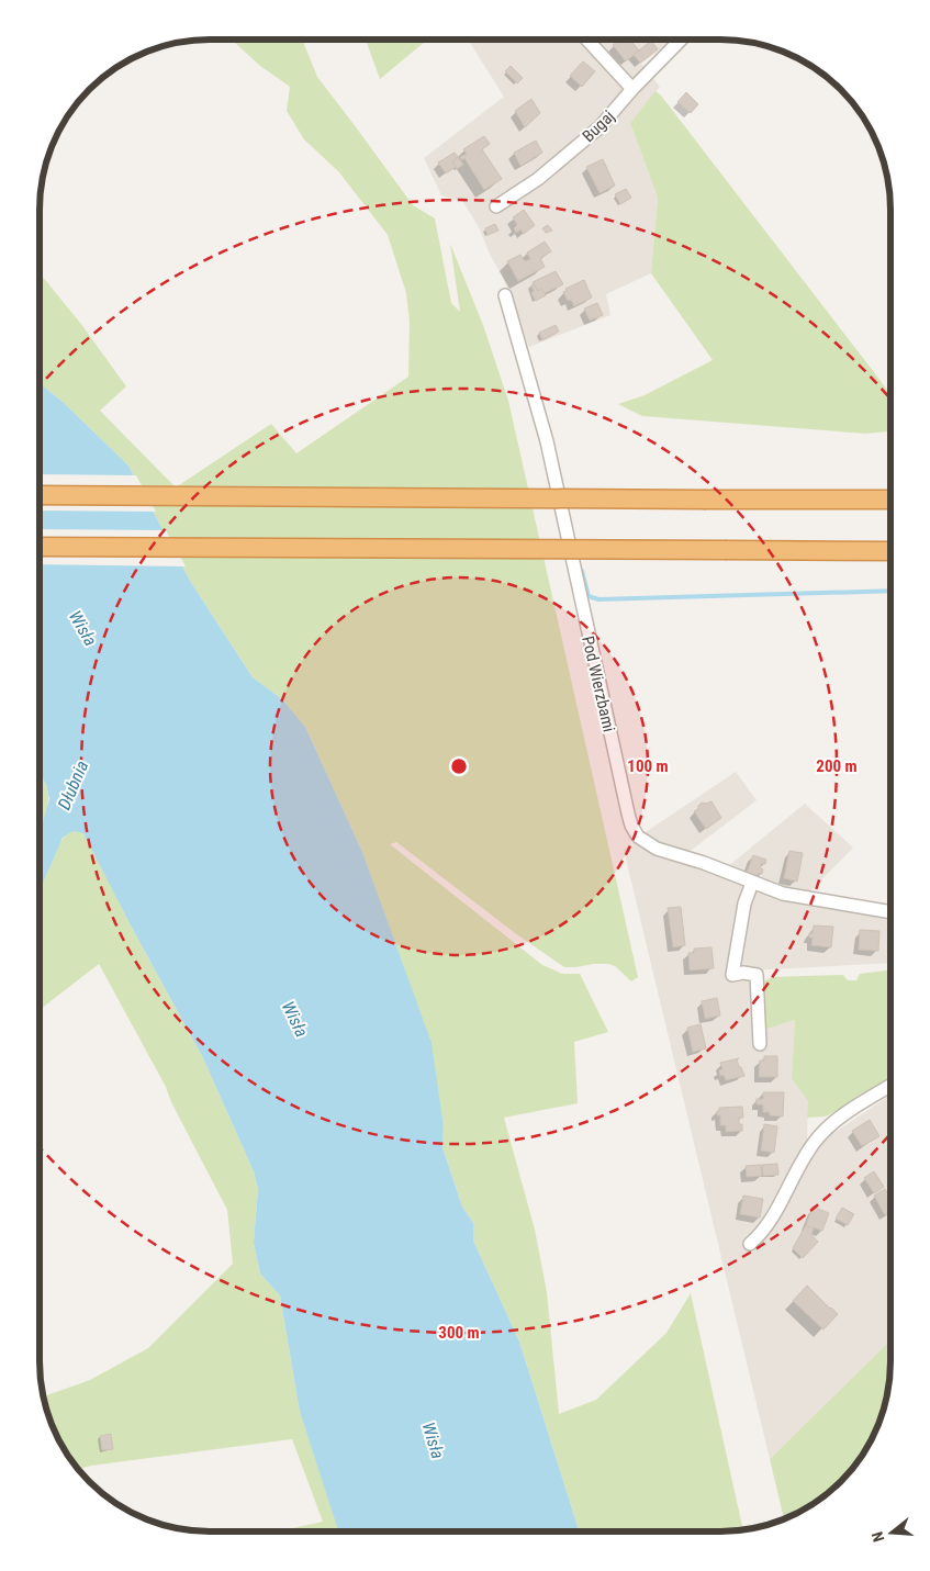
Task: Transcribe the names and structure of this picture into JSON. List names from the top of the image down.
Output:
{
  "streets": {
    "street": ["Bugaj", "Pod Wierzbami"]
  },
  "water": ["Wisła", "Dłubnia"],
  "north": "left",
  "rings": ["100 m", "200 m", "300 m"]
}
